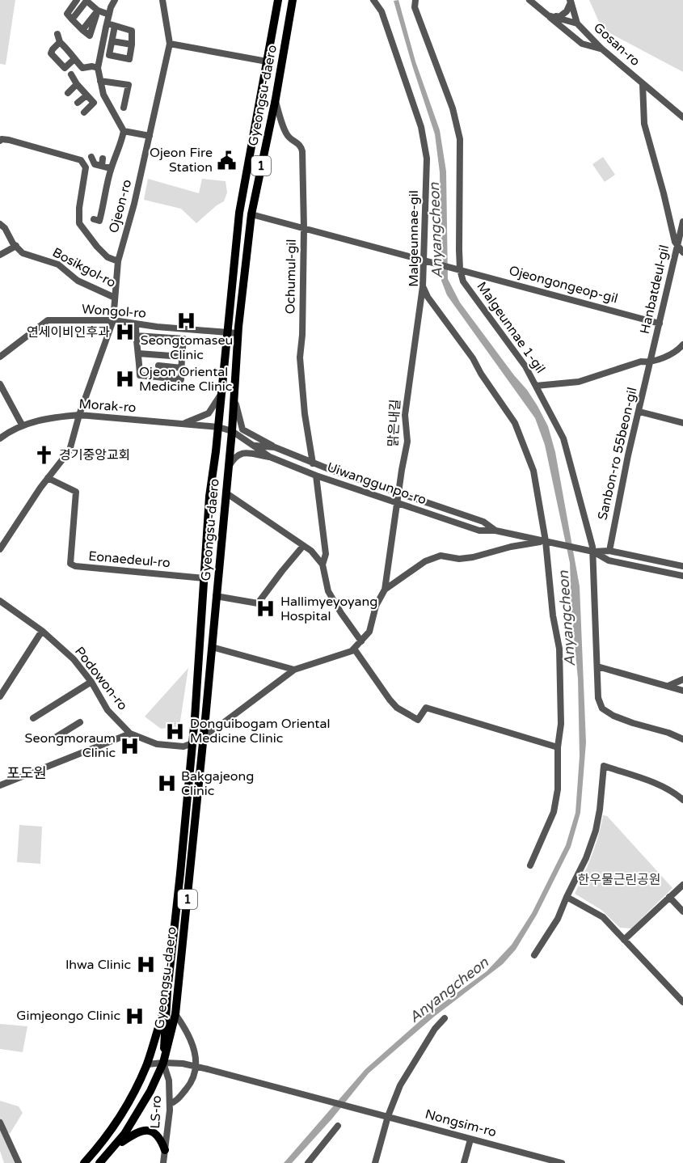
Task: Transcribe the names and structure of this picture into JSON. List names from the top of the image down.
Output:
{
  "streets": {
    "main road": ["Gyeongsu-daero", "1"],
    "street": [
      "Gosan-ro",
      "Ojeon-ro",
      "Malgeunnae-gil",
      "Bosikgol-ro",
      "Ochumul-gil",
      "Ojeongongeop-gil",
      "Hanbatdeul-gil",
      "Wongol-ro",
      "Malgeunnae 1-gil",
      "Morak-ro",
      "맑은내길",
      "Sanbon-ro 55beon-gil",
      "Uiwanggunpo-ro",
      "Eonaedeul-ro",
      "Podowon-ro",
      "LS-ro",
      "Nongsim-ro"
    ]
  },
  "crossings": [
    ["Gyeongsu-daero", "Ochumul-gil"],
    ["Gyeongsu-daero", "Wongol-ro"],
    ["Gyeongsu-daero", "Morak-ro"],
    ["Gyeongsu-daero", "Uiwanggunpo-ro"],
    ["Gyeongsu-daero", "Eonaedeul-ro"],
    ["Gyeongsu-daero", "Podowon-ro"],
    ["Gyeongsu-daero", "LS-ro"],
    ["Ojeon-ro", "Bosikgol-ro"],
    ["Ojeon-ro", "Wongol-ro"],
    ["Ojeon-ro", "Morak-ro"],
    ["Ojeon-ro", "Eonaedeul-ro"],
    ["Malgeunnae-gil", "Ojeongongeop-gil"],
    ["Malgeunnae-gil", "맑은내길"],
    ["Malgeunnae-gil", "Uiwanggunpo-ro"],
    ["Ochumul-gil", "Uiwanggunpo-ro"],
    ["Ojeongongeop-gil", "Hanbatdeul-gil"],
    ["Ojeongongeop-gil", "Malgeunnae 1-gil"],
    ["Hanbatdeul-gil", "Sanbon-ro 55beon-gil"],
    ["Malgeunnae 1-gil", "Uiwanggunpo-ro"],
    ["Morak-ro", "Uiwanggunpo-ro"],
    ["맑은내길", "Uiwanggunpo-ro"]
  ],
  "districts": ["포도원"],
  "water": ["Anyangcheon"],
  "parks": ["한우물근린공원"],
  "places": {
    "public building": ["Ojeon Fire Station"],
    "hospital": [
      "Seongtomaseu Clinic",
      "연세이비인후과",
      "Ojeon Oriental Medicine Clinic",
      "Hallimyeyoyang Hospital",
      "Donguibogam Oriental Medicine Clinic",
      "Seongmoraum Clinic",
      "Bakgajeong Clinic",
      "Ihwa Clinic",
      "Gimjeongo Clinic"
    ],
    "church": ["경기중앙교회"]
  }
}
